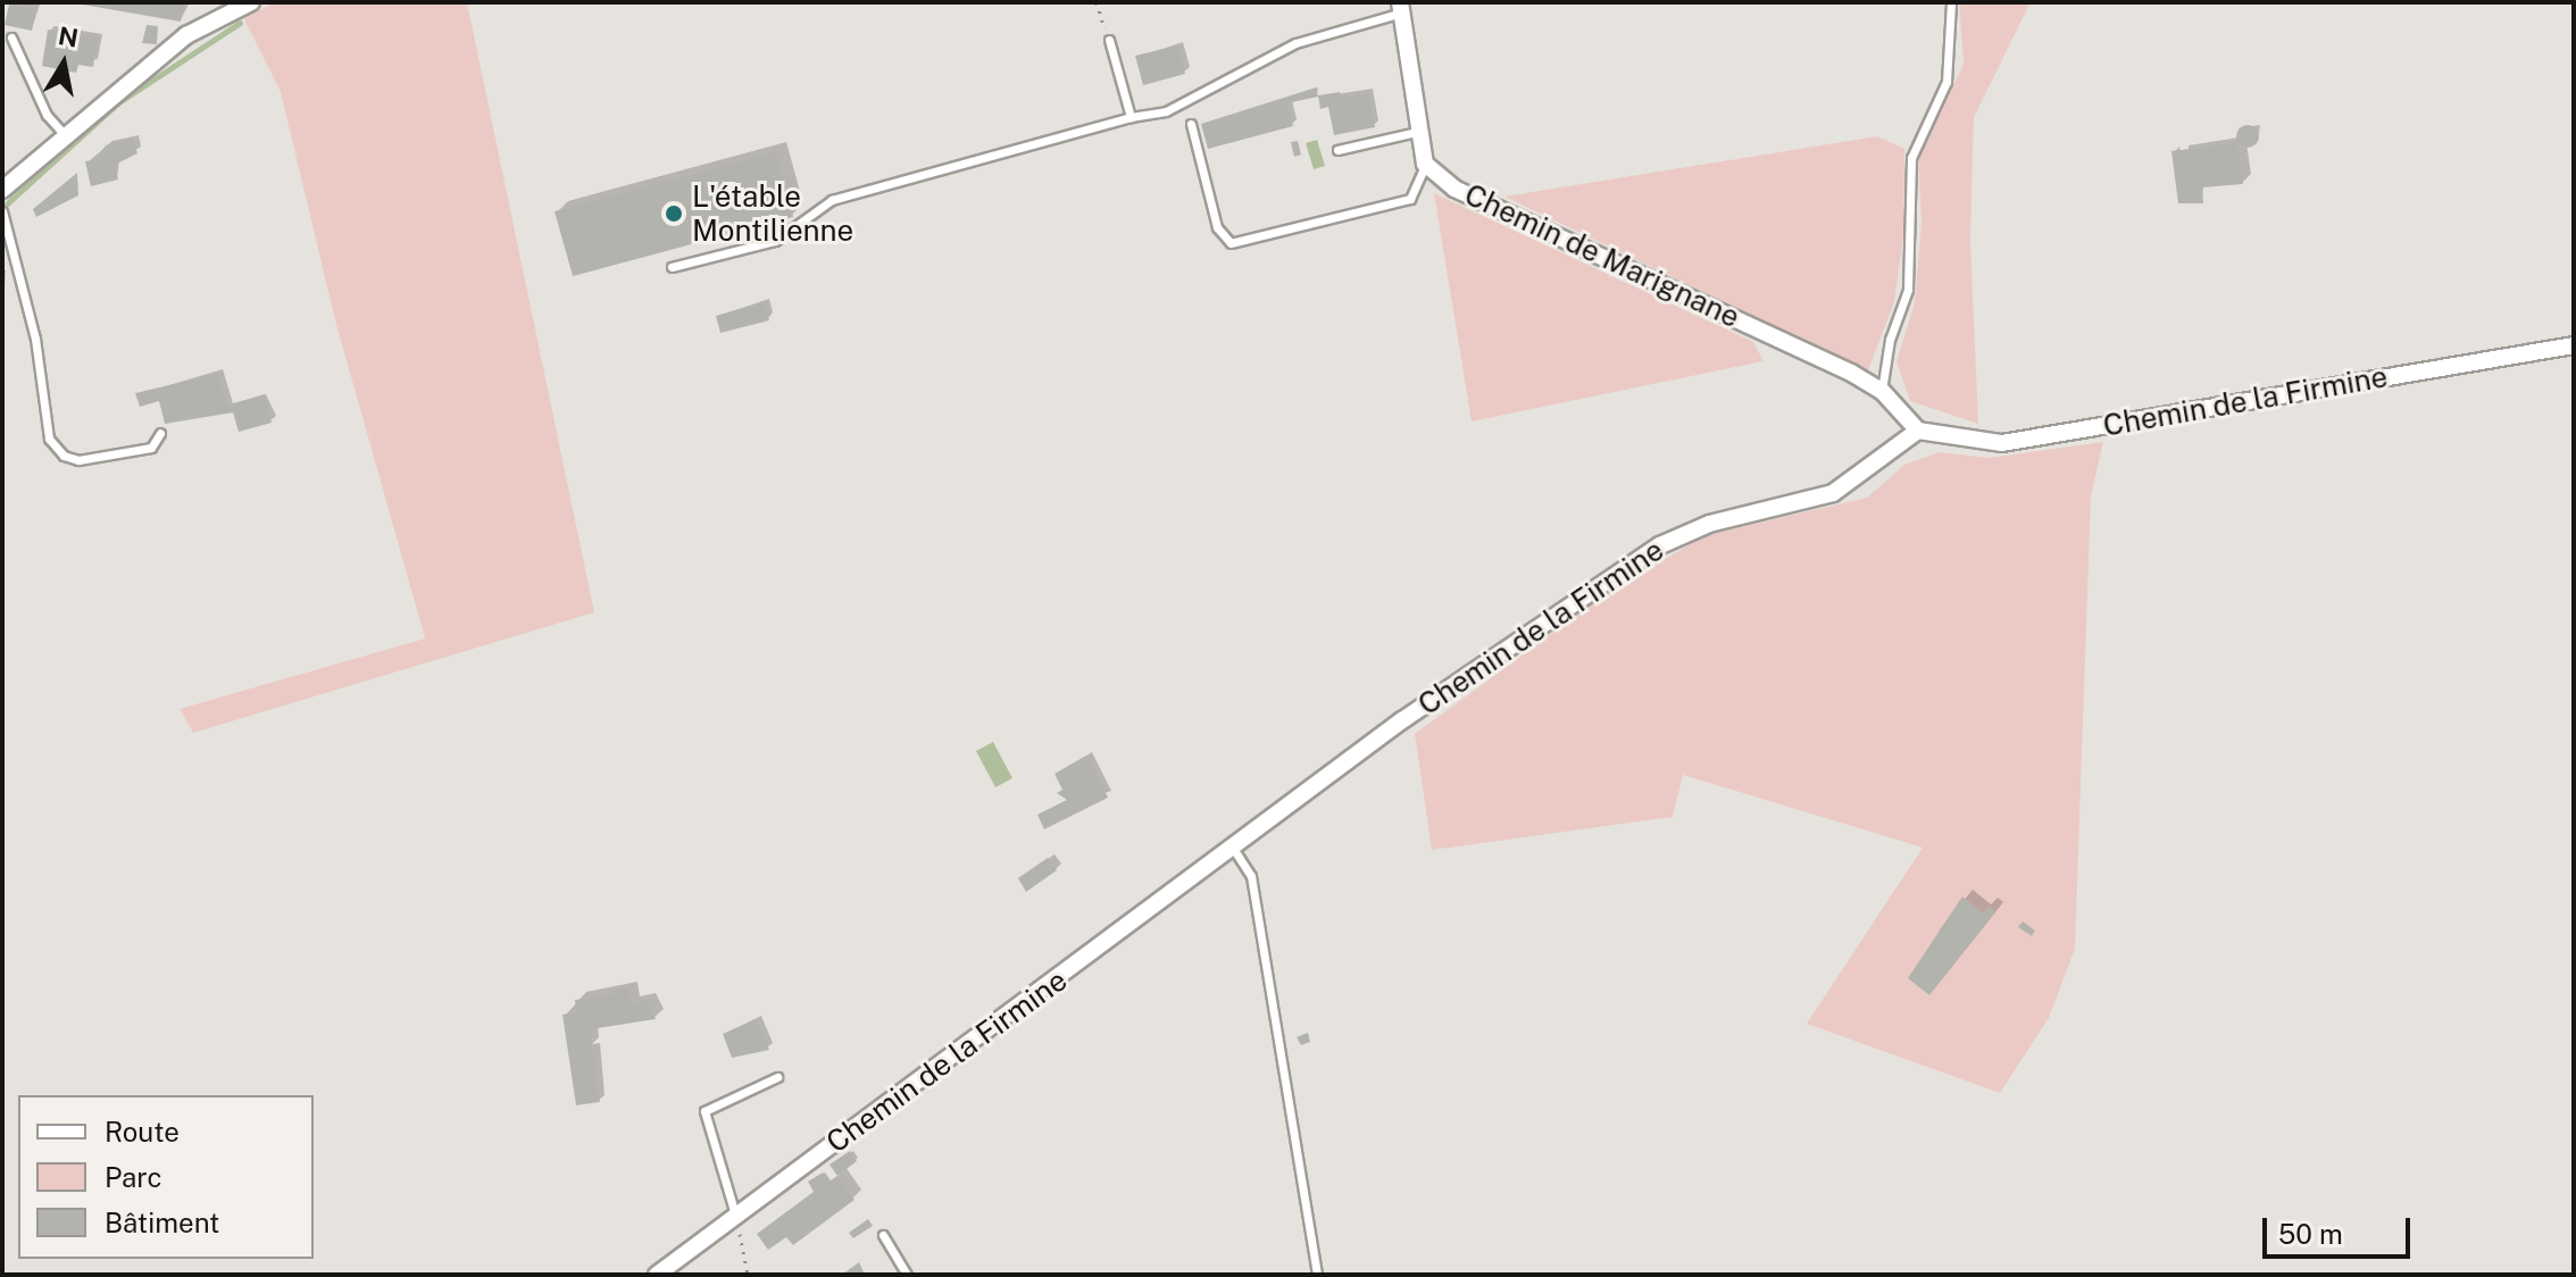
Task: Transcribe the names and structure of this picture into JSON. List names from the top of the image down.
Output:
{
  "streets": {
    "street": ["Chemin de Marignane", "Chemin de la Firmine"]
  },
  "crossings": [
    ["Chemin de Marignane", "Chemin de la Firmine"]
  ],
  "places": ["L'étable Montilienne"],
  "legend": ["Route", "Parc", "Bâtiment"],
  "scale_bar": "50 m",
  "north": "top"
}
